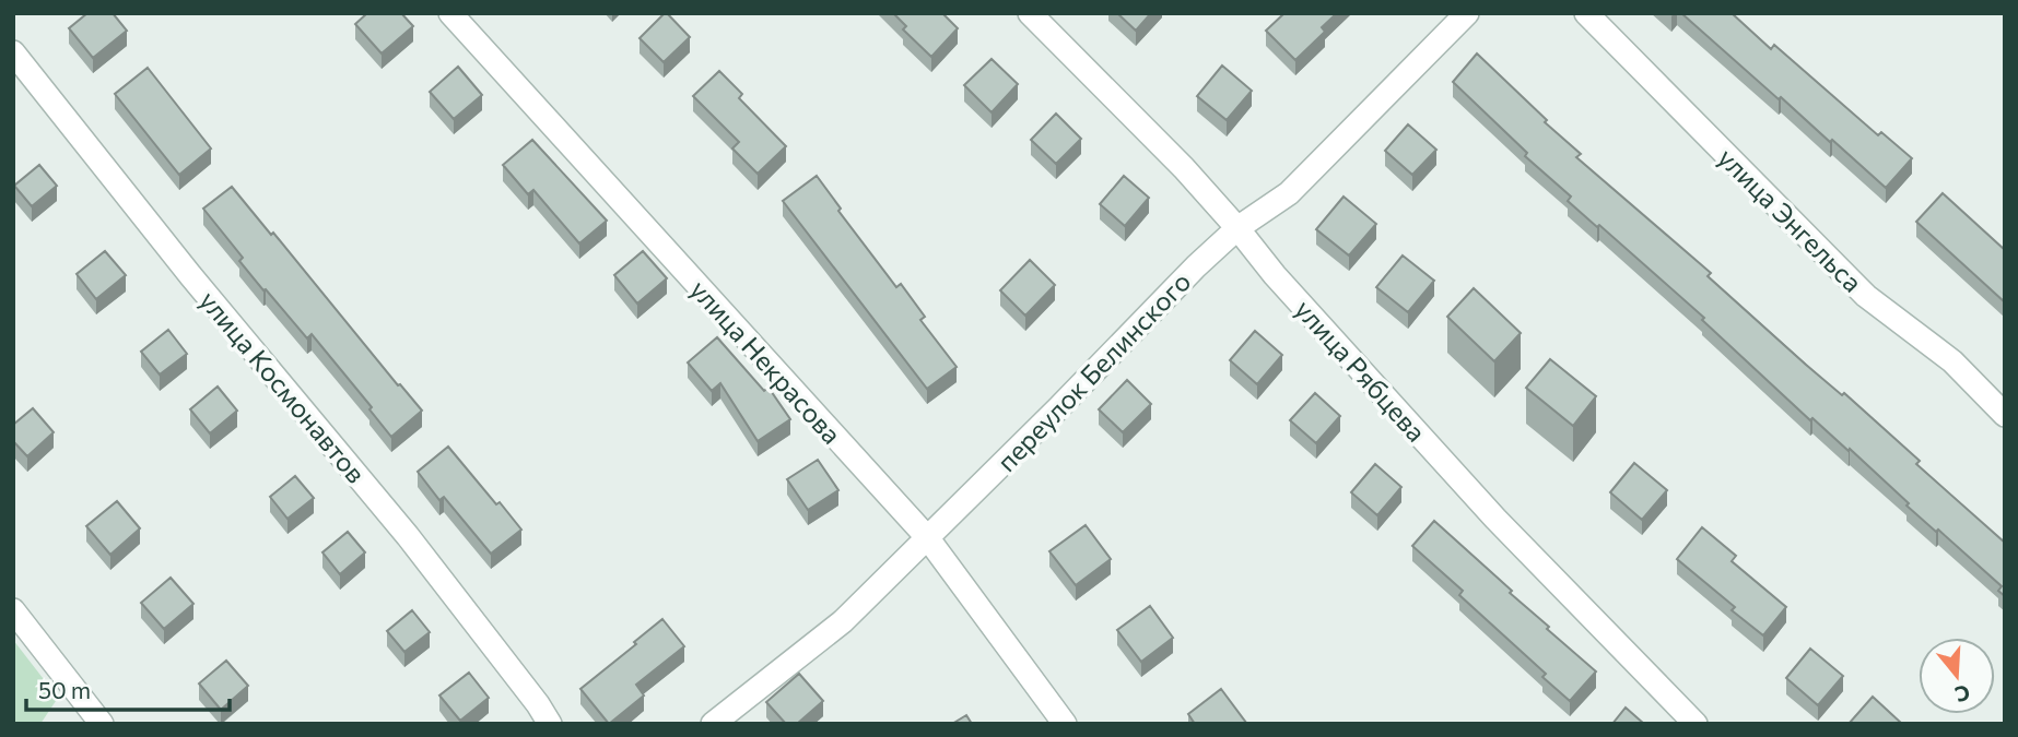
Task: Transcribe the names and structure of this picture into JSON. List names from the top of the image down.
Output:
{
  "streets": {
    "street": [
      "улица Энгельса",
      "улица Некрасова",
      "улица Рябцева",
      "переулок Белинского",
      "улица Космонавтов"
    ]
  },
  "crossings": [
    ["улица Некрасова", "переулок Белинского"],
    ["улица Рябцева", "переулок Белинского"]
  ],
  "scale_bar": "50 m",
  "north": "bottom"
}
